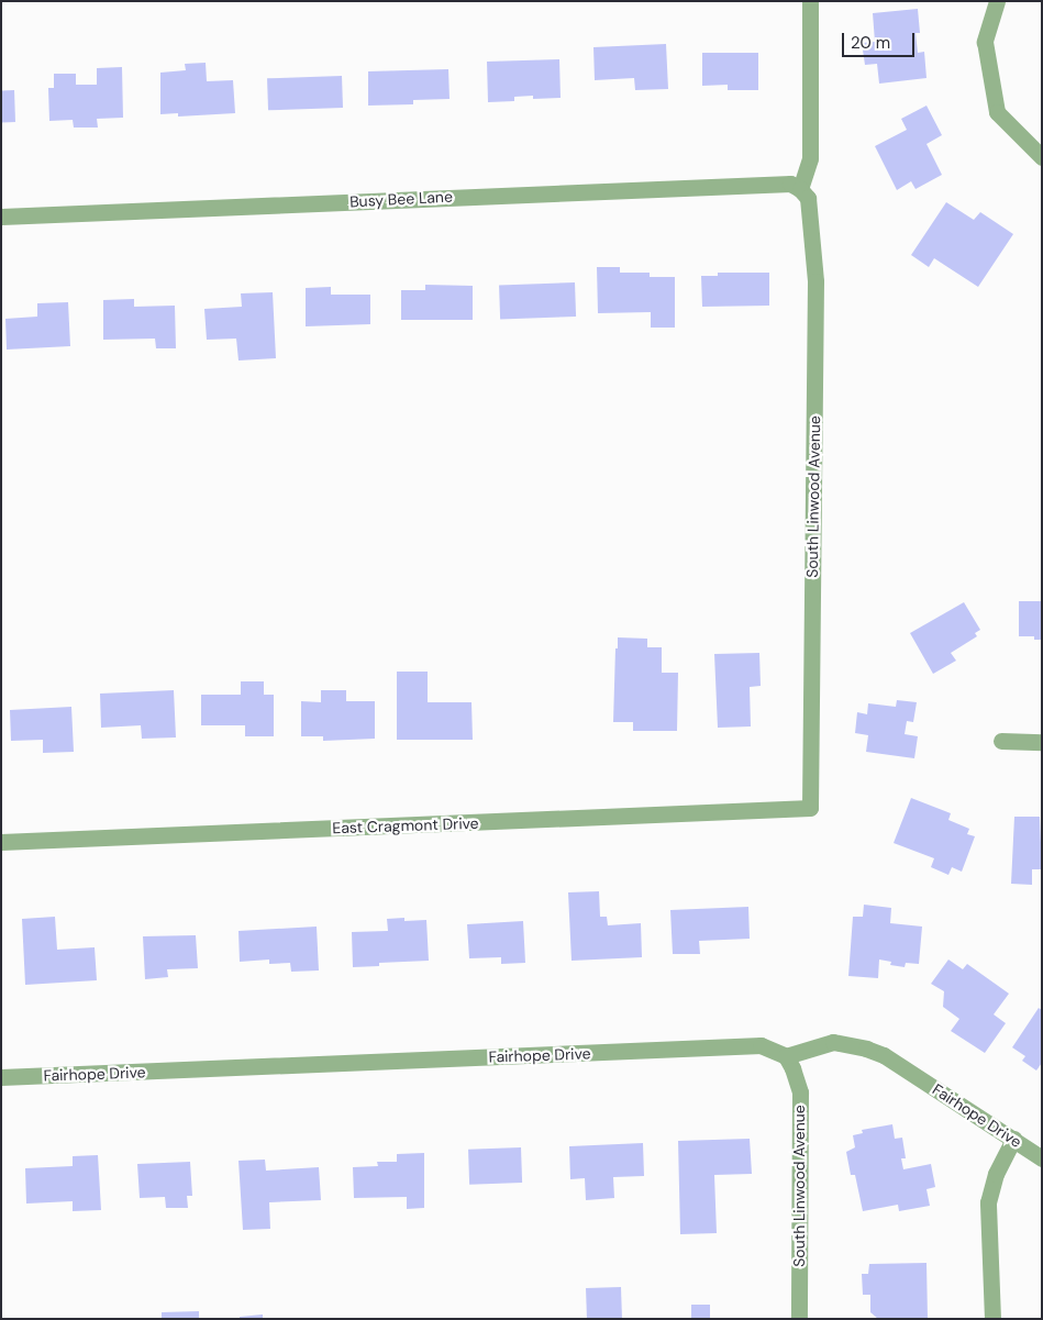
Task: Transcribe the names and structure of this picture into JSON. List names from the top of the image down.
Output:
{
  "streets": {
    "street": [
      "Busy Bee Lane",
      "South Linwood Avenue",
      "East Cragmont Drive",
      "Fairhope Drive"
    ]
  },
  "crossings": [
    ["Busy Bee Lane", "South Linwood Avenue"],
    ["South Linwood Avenue", "East Cragmont Drive"],
    ["South Linwood Avenue", "Fairhope Drive"]
  ],
  "scale_bar": "20 m"
}
